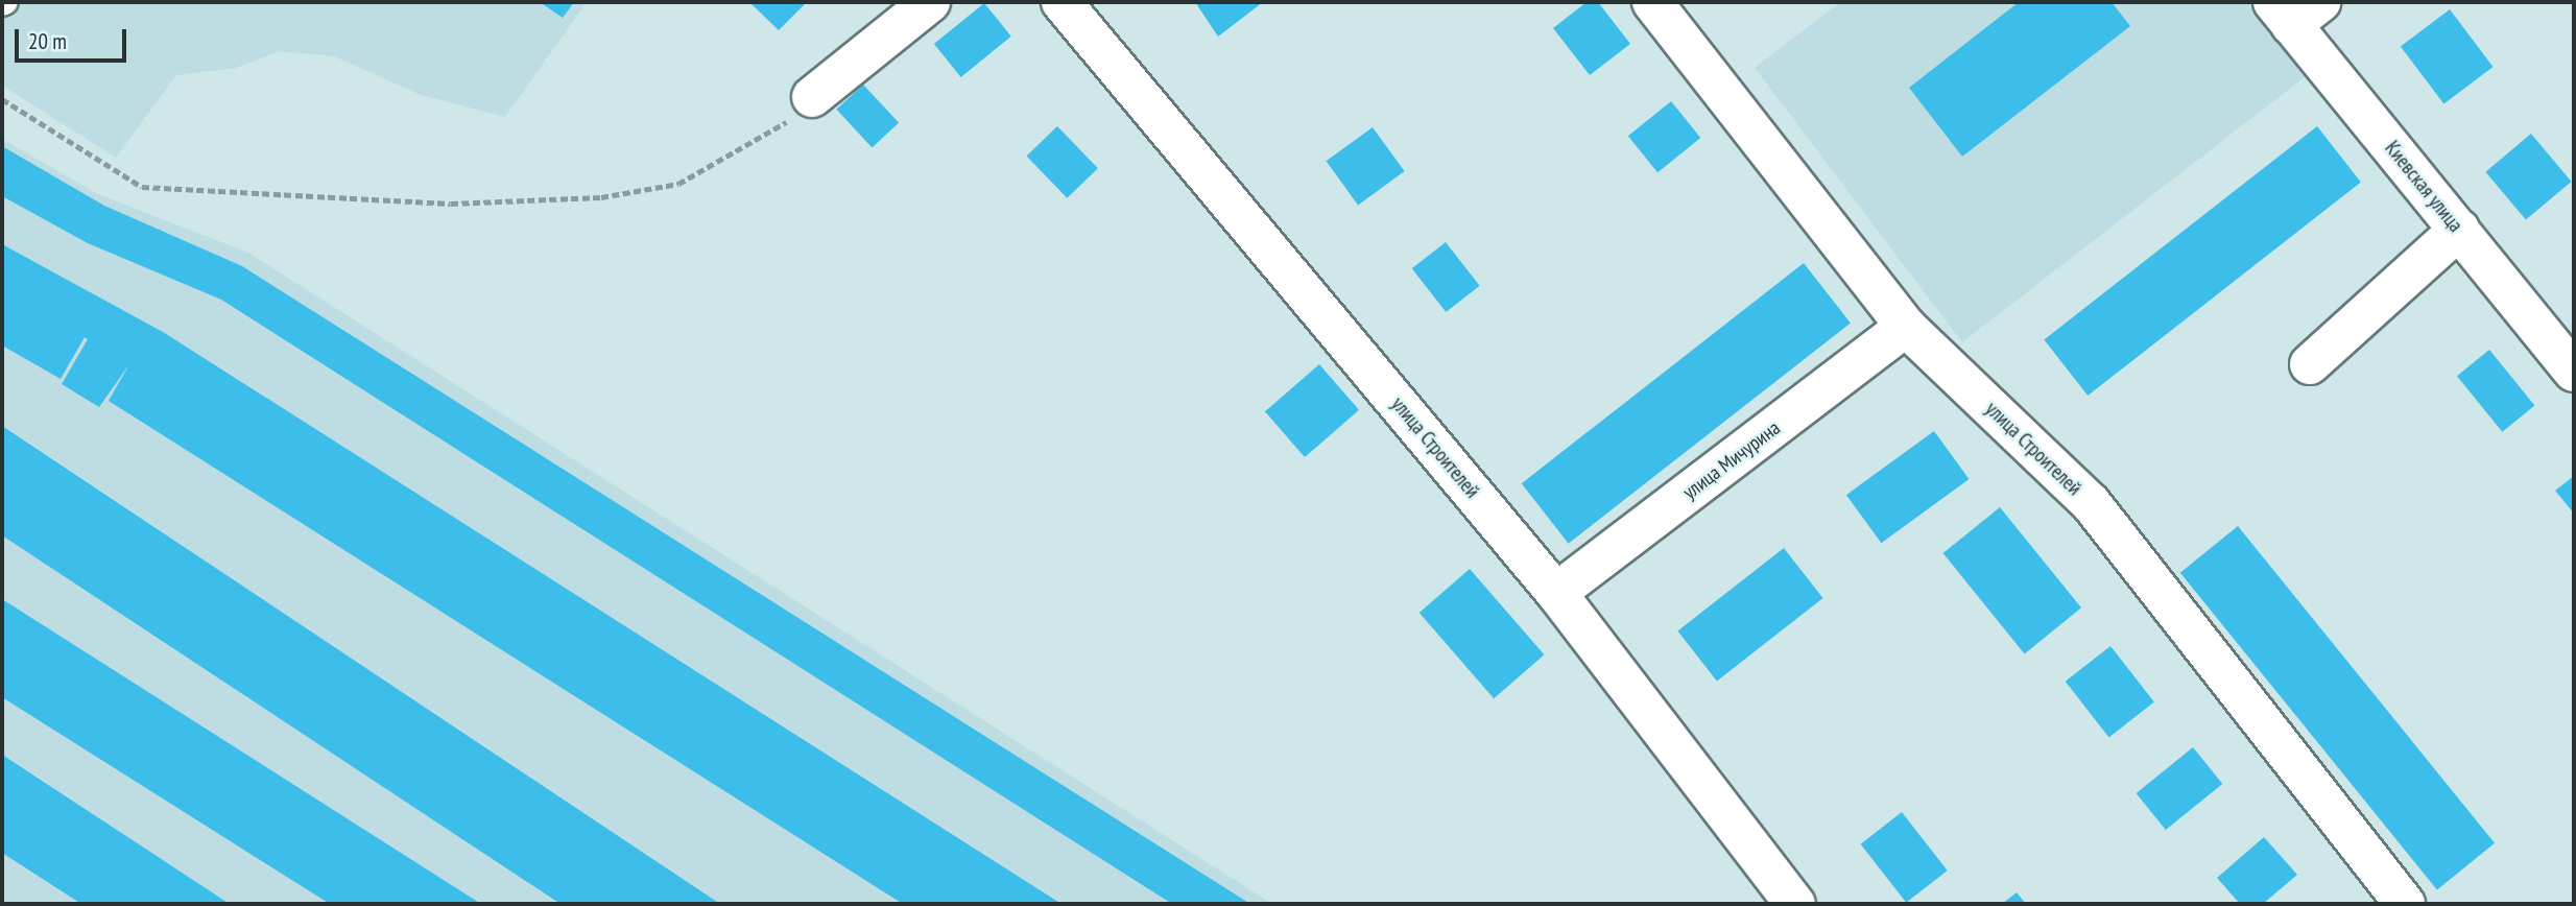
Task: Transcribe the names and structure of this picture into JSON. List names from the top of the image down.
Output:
{
  "streets": {
    "street": ["Киевская улица", "улица Строителей", "улица Мичурина"]
  },
  "crossings": [
    ["улица Строителей", "улица Мичурина"]
  ],
  "scale_bar": "20 m"
}
